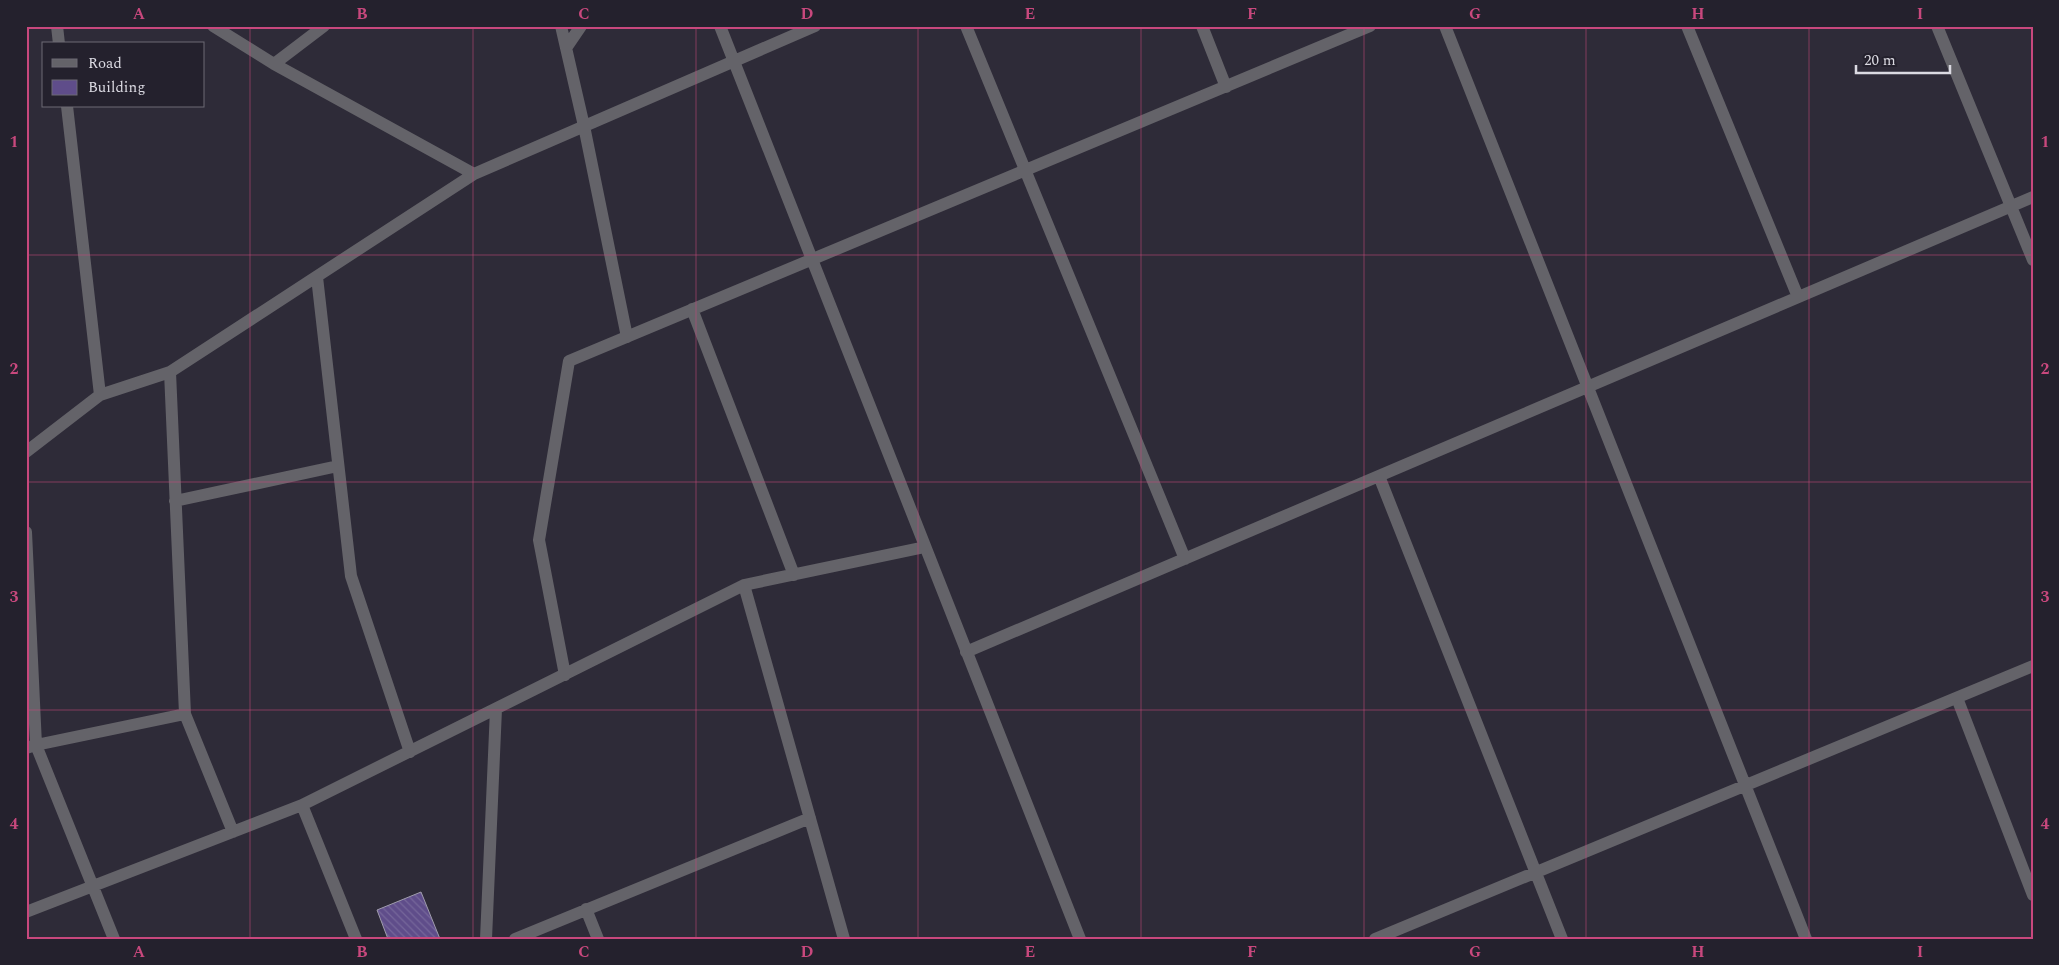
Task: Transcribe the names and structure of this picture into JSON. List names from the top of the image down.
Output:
{
  "legend": ["Road", "Building"],
  "scale_bar": "20 m",
  "grid": {
    "columns": [
      "A",
      "B",
      "C",
      "D",
      "E",
      "F",
      "G",
      "H",
      "I"
    ],
    "rows": [
      "1",
      "2",
      "3",
      "4"
    ]
  }
}
